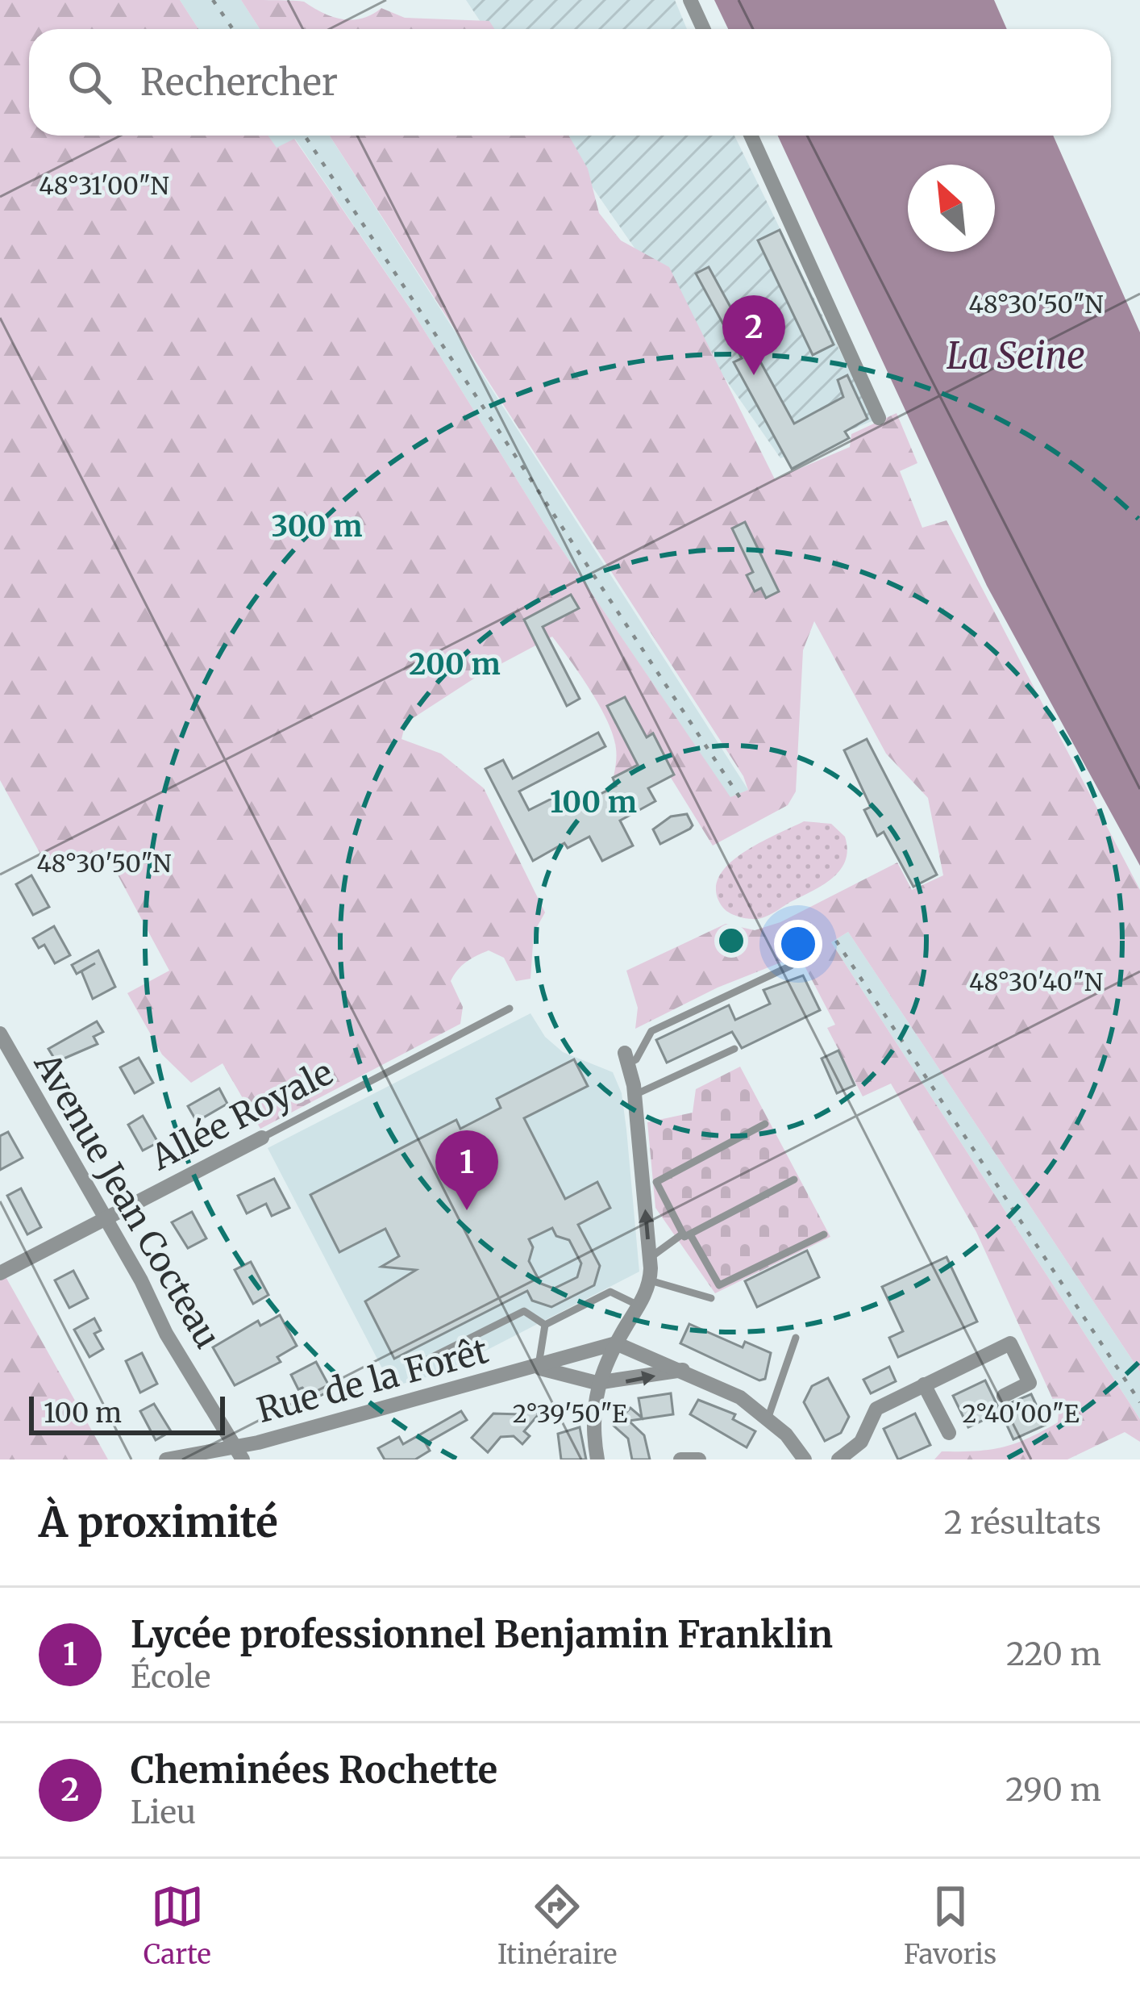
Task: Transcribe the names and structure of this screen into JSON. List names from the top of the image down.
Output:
{
  "streets": {
    "street": ["Allée Royale", "Avenue Jean Cocteau", "Rue de la Forêt"]
  },
  "crossings": [
    ["Allée Royale", "Avenue Jean Cocteau"],
    ["Avenue Jean Cocteau", "Rue de la Forêt"]
  ],
  "water": ["La Seine"],
  "scale_bar": "100 m",
  "north": "top left",
  "page": {
    "search": "Rechercher",
    "pins": ["2", "1"],
    "scale": "100 m",
    "heading": ["À proximité", "2 résultats"],
    "list": [
      {
        "mark": "1",
        "name": "Lycée professionnel Benjamin Franklin",
        "note": "École",
        "value": "220 m"
      },
      {
        "mark": "2",
        "name": "Cheminées Rochette",
        "note": "Lieu",
        "value": "290 m"
      }
    ],
    "nav": ["Carte", "Itinéraire", "Favoris"]
  },
  "coordinates": [
    "48°31'00\"N",
    "48°30'50\"N",
    "48°30'40\"N",
    "2°39'50\"E",
    "2°40'00\"E"
  ],
  "rings": ["300 m", "200 m", "100 m"]
}
